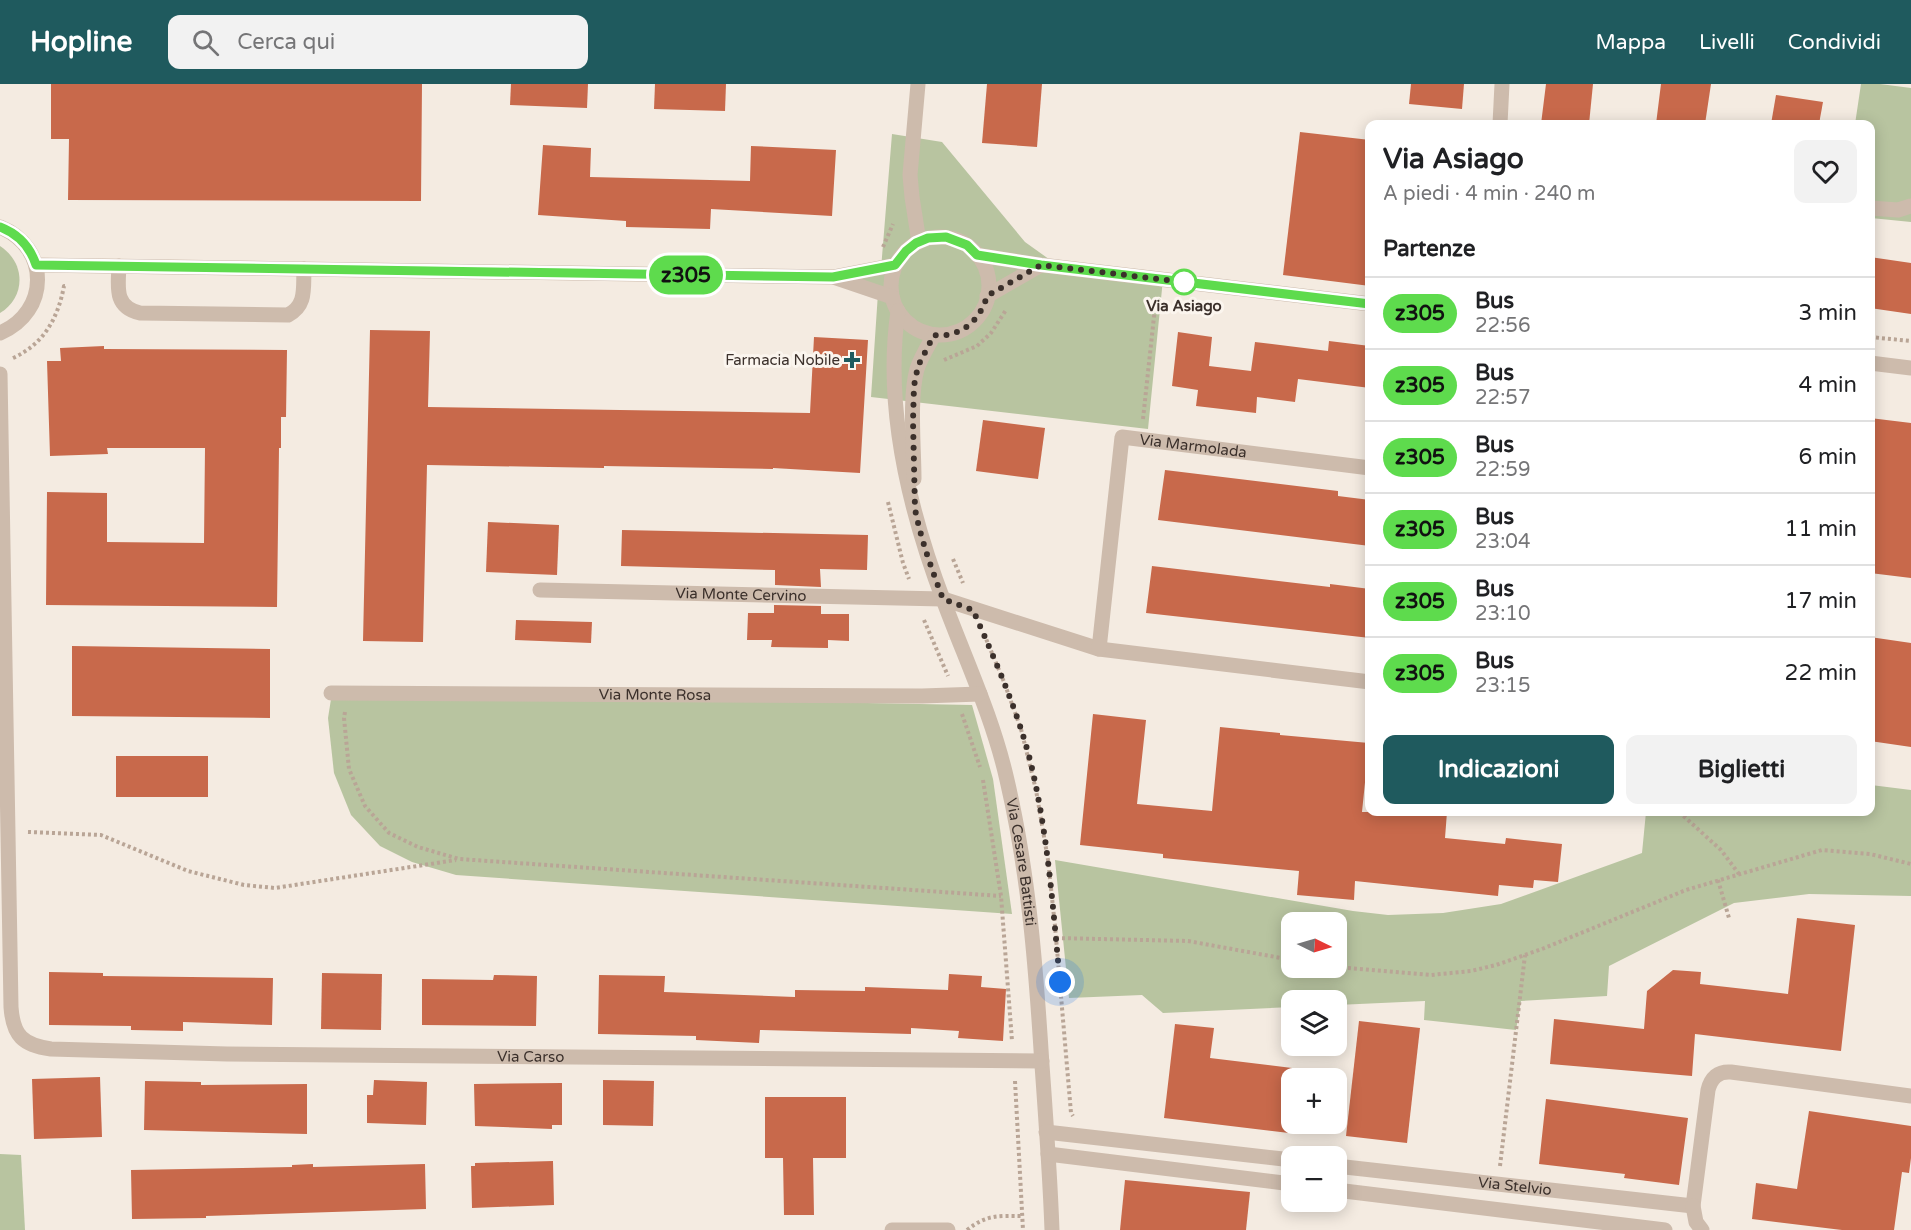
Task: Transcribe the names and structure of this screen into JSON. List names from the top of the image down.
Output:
{
  "streets": {
    "street": [
      "Via Marmolada",
      "Via Monte Cervino",
      "Via Monte Rosa",
      "Via Cesare Battisti",
      "Via Carso",
      "Via Stelvio"
    ]
  },
  "crossings": [
    ["Via Monte Cervino", "Via Cesare Battisti"],
    ["Via Monte Rosa", "Via Cesare Battisti"],
    ["Via Cesare Battisti", "Via Carso"]
  ],
  "places": {
    "other": ["Via Asiago"],
    "health": ["Farmacia Nobile"]
  },
  "lines": ["bus line z305"],
  "north": "right",
  "page": {
    "header": "Hopline",
    "search": "Cerca qui",
    "nav": ["Mappa", "Livelli", "Condividi"],
    "on_map": "z305",
    "heading": [
      ["Via Asiago", "A piedi · 4 min · 240 m"],
      "Partenze"
    ],
    "list": [
      {
        "mark": "z305",
        "name": "Bus",
        "note": "22:56",
        "value": "3 min"
      },
      {
        "mark": "z305",
        "name": "Bus",
        "note": "22:57",
        "value": "4 min"
      },
      {
        "mark": "z305",
        "name": "Bus",
        "note": "22:59",
        "value": "6 min"
      },
      {
        "mark": "z305",
        "name": "Bus",
        "note": "23:04",
        "value": "11 min"
      },
      {
        "mark": "z305",
        "name": "Bus",
        "note": "23:10",
        "value": "17 min"
      },
      {
        "mark": "z305",
        "name": "Bus",
        "note": "23:15",
        "value": "22 min"
      }
    ],
    "buttons": ["Indicazioni", "Biglietti"],
    "map_buttons": ["+", "−"]
  }
}
